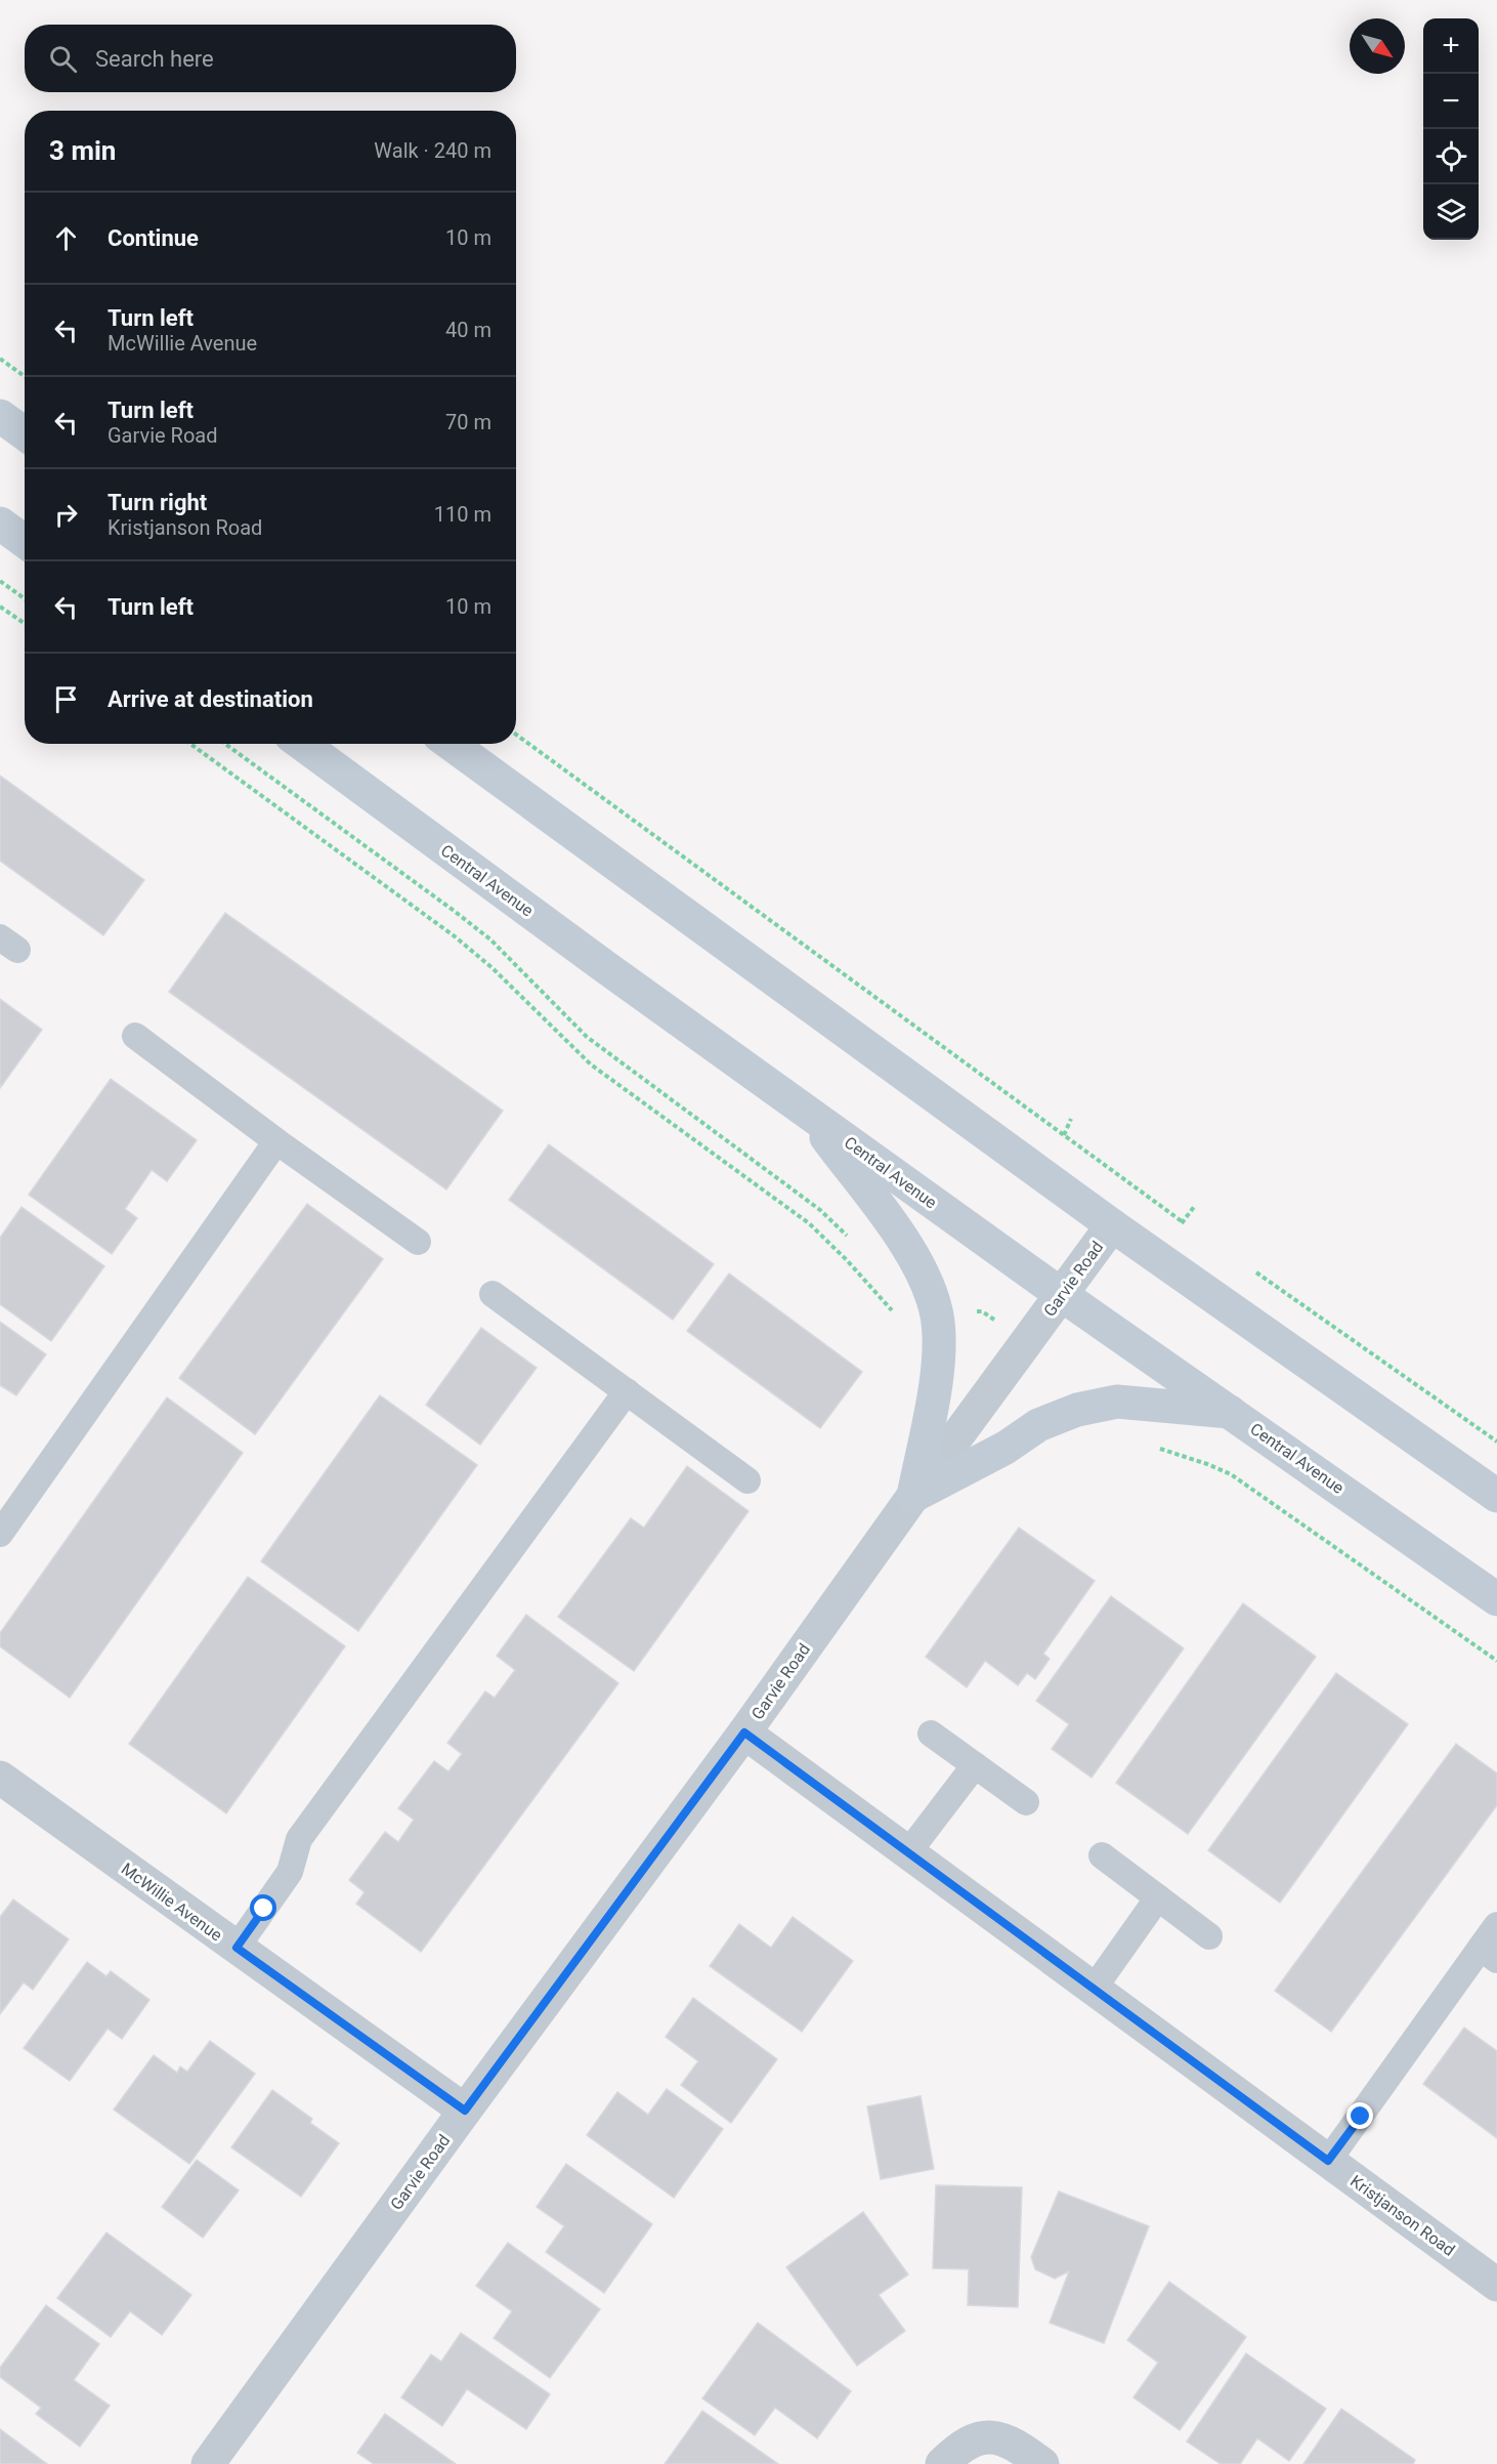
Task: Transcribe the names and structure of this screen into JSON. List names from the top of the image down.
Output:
{
  "streets": {
    "main road": ["Central Avenue"],
    "street": ["Garvie Road", "McWillie Avenue", "Kristjanson Road"]
  },
  "crossings": [
    ["Central Avenue", "Garvie Road"],
    ["Garvie Road", "McWillie Avenue"],
    ["Garvie Road", "Kristjanson Road"]
  ],
  "north": "bottom right",
  "page": {
    "map_buttons": ["+", "−"],
    "search": "Search here",
    "heading": ["3 min", "Walk · 240 m"],
    "list": [
      ["Continue", "10 m"],
      ["Turn left", "McWillie Avenue", "40 m"],
      ["Turn left", "Garvie Road", "70 m"],
      ["Turn right", "Kristjanson Road", "110 m"],
      ["Turn left", "10 m"],
      "Arrive at destination"
    ]
  }
}
